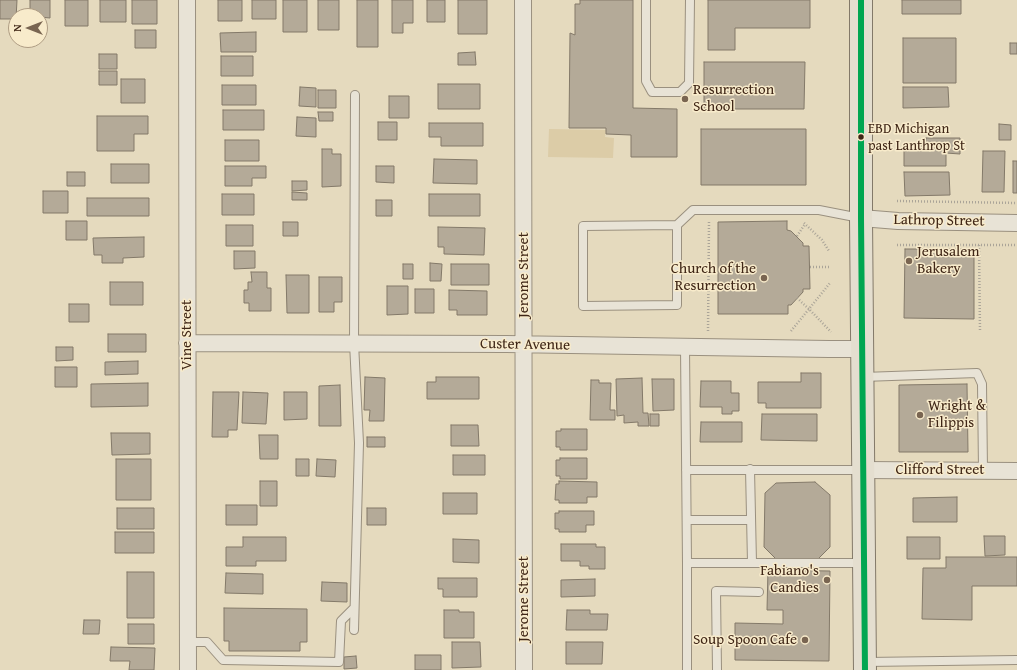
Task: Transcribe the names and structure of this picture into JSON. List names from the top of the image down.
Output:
{
  "streets": {
    "street": [
      "Lathrop Street",
      "Jerome Street",
      "Vine Street",
      "Custer Avenue",
      "Clifford Street"
    ]
  },
  "crossings": [
    ["Jerome Street", "Custer Avenue"],
    ["Vine Street", "Custer Avenue"]
  ],
  "places": [
    "Resurrection School",
    "EBD Michigan past Lanthrop St",
    "Jerusalem Bakery",
    "Church of the Resurrection",
    "Wright & Filippis",
    "Fabiano's Candies",
    "Soup Spoon Cafe"
  ],
  "north": "left"
}
